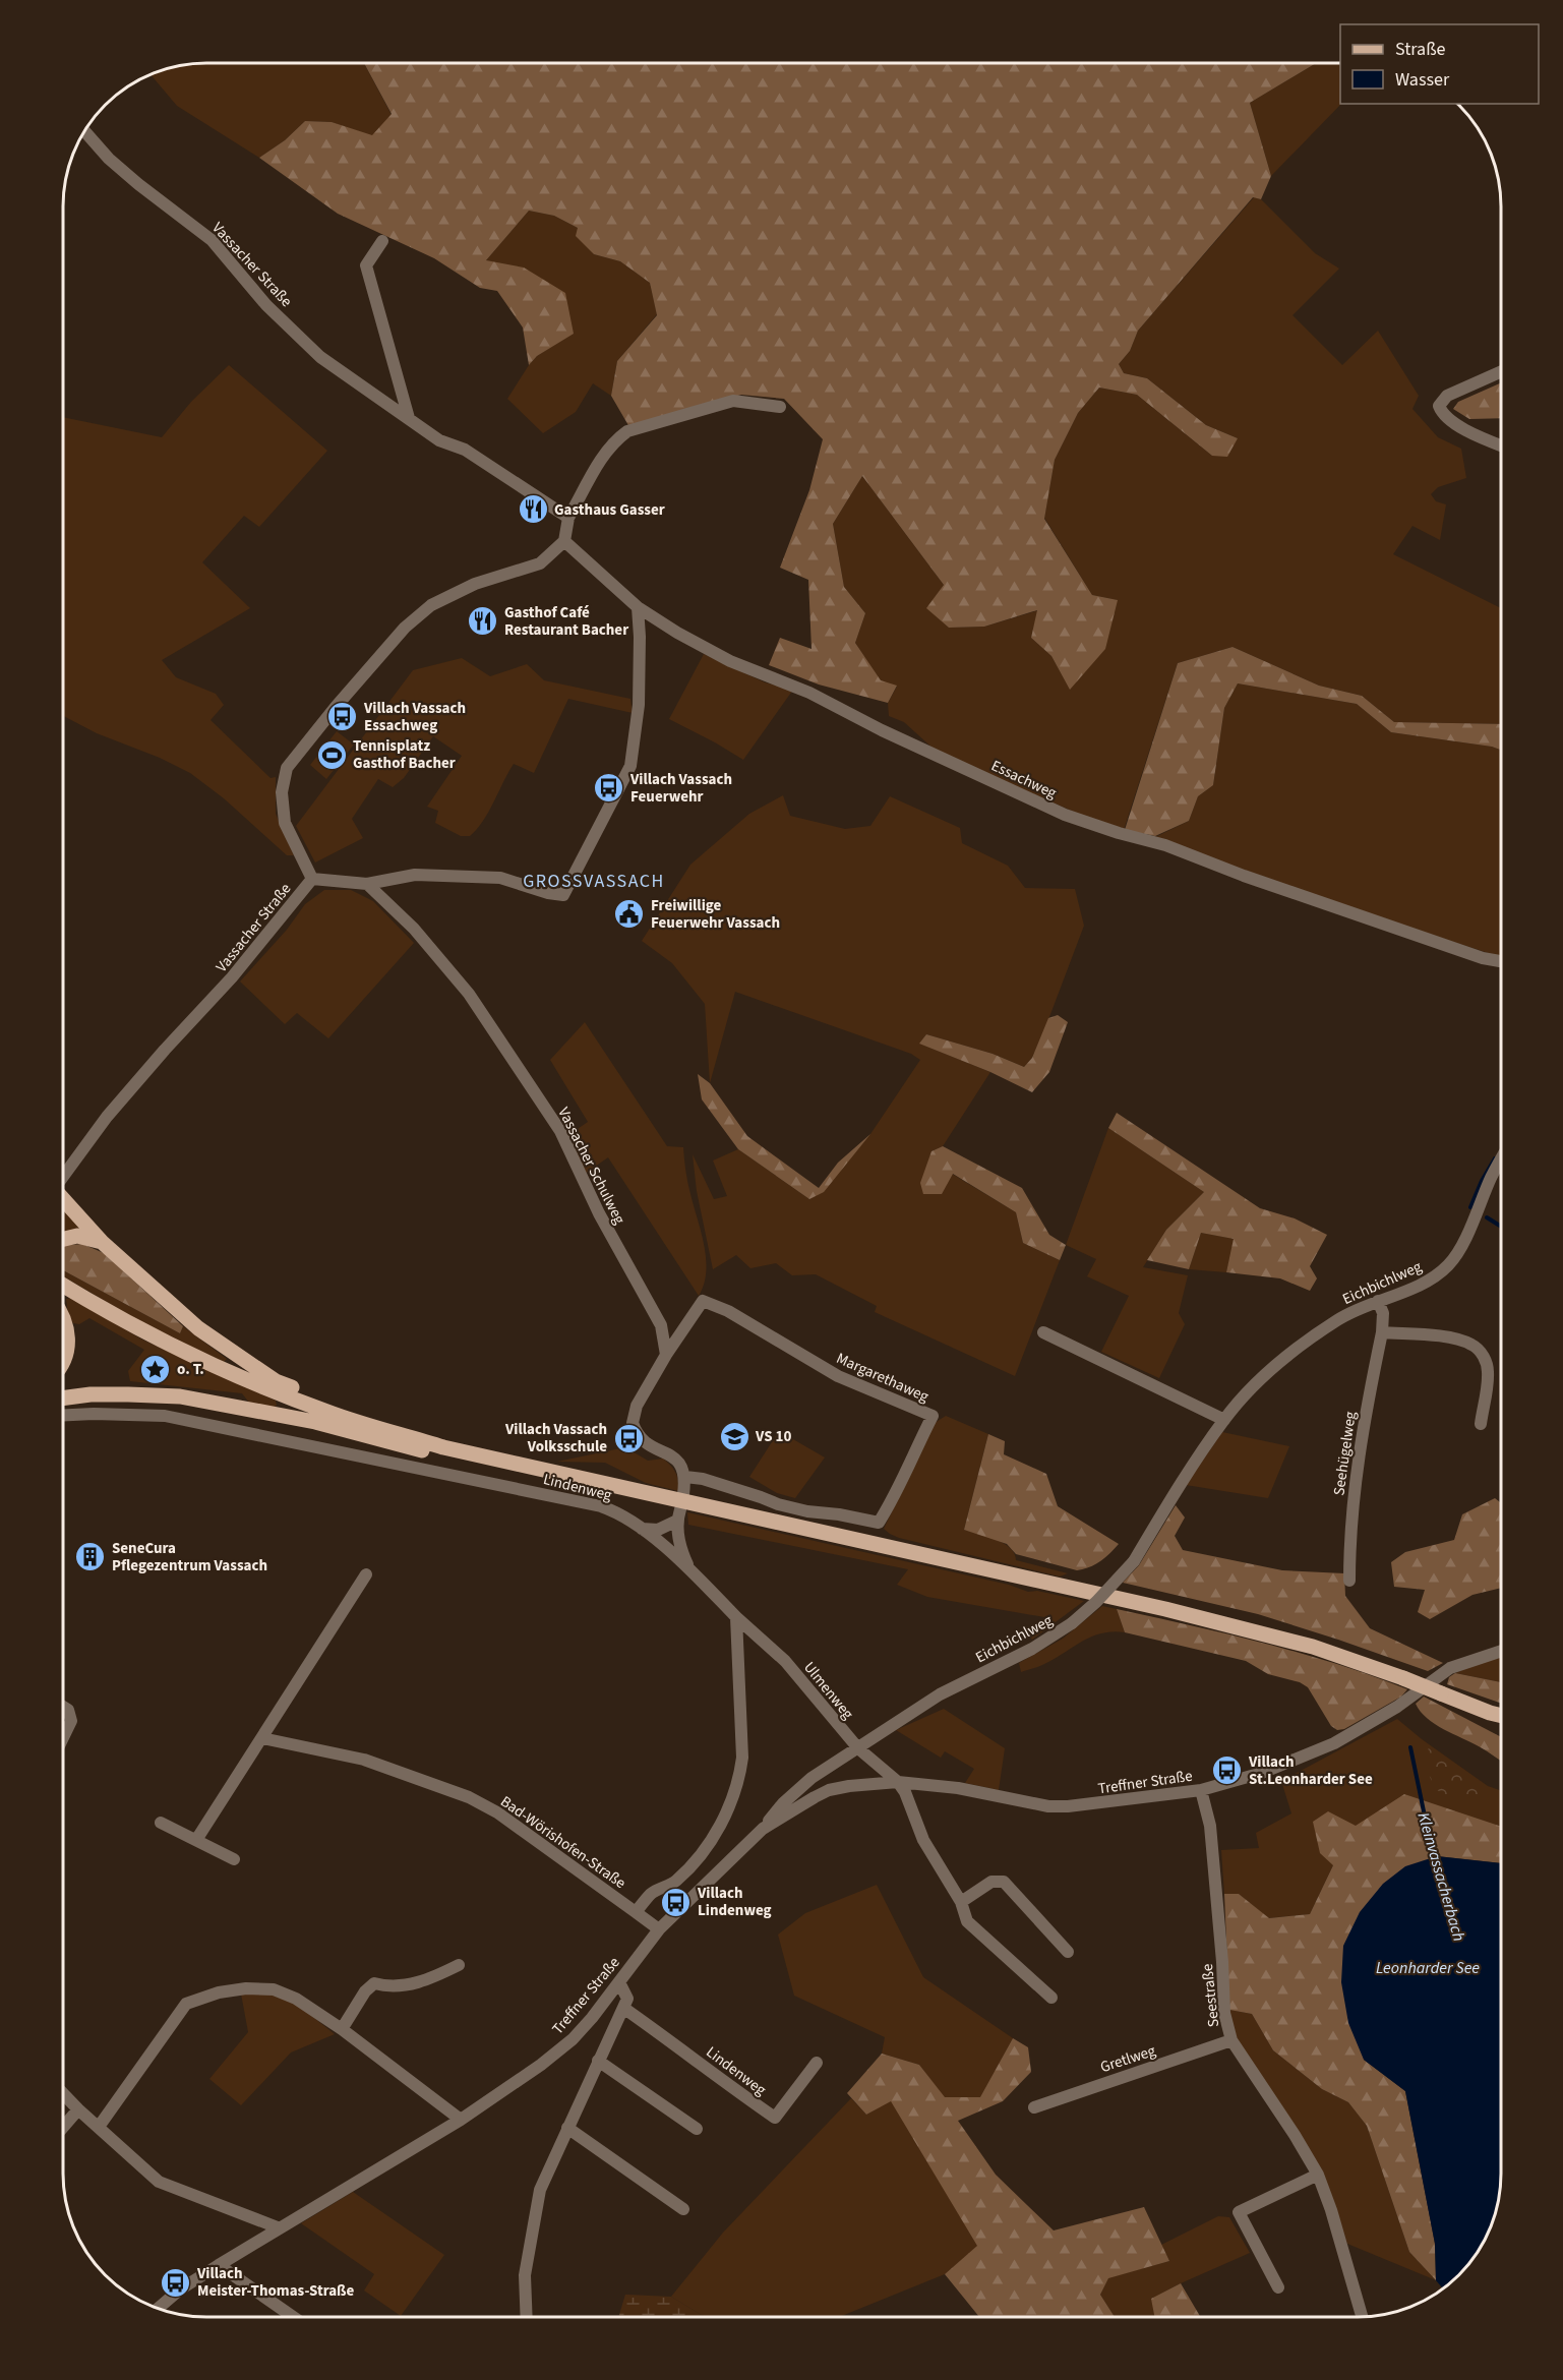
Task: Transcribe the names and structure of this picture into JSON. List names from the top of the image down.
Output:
{
  "streets": {
    "street": [
      "Vassacher Straße",
      "Essachweg",
      "Vassacher Schulweg",
      "Eichbichlweg",
      "Margarethaweg",
      "Seehügelweg",
      "Lindenweg",
      "Ulmenweg",
      "Treffner Straße",
      "Bad-Wörishofen-Straße",
      "Seestraße",
      "Gretlweg"
    ]
  },
  "crossings": [
    ["Vassacher Straße", "Essachweg"],
    ["Vassacher Schulweg", "Margarethaweg"],
    ["Eichbichlweg", "Seehügelweg"],
    ["Eichbichlweg", "Ulmenweg"],
    ["Eichbichlweg", "Treffner Straße"],
    ["Lindenweg", "Ulmenweg"],
    ["Ulmenweg", "Treffner Straße"],
    ["Treffner Straße", "Seestraße"],
    ["Seestraße", "Gretlweg"]
  ],
  "districts": ["GROSSVASSACH"],
  "water": ["Kleinvassacherbach", "Leonharder See"],
  "places": {
    "restaurant": ["Gasthaus Gasser", "Gasthof Café Restaurant Bacher"],
    "bus stop": [
      "Villach Vassach Essachweg",
      "Villach Vassach Feuerwehr",
      "Villach Vassach Volksschule",
      "Villach St.Leonharder See",
      "Villach Lindenweg",
      "Villach Meister-Thomas-Straße"
    ],
    "sports": ["Tennisplatz Gasthof Bacher"],
    "public building": ["Freiwillige Feuerwehr Vassach"],
    "place": ["o. T."],
    "school or university": ["VS 10"],
    "building": ["SeneCura Pflegezentrum Vassach"]
  },
  "legend": ["Straße", "Wasser"]
}
